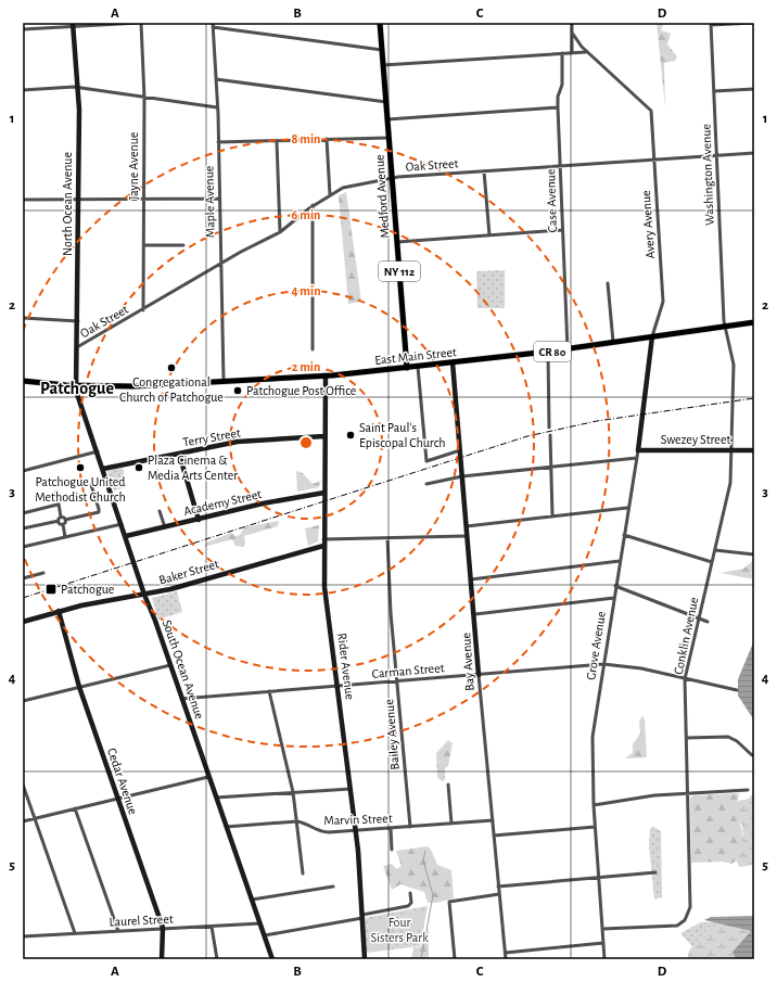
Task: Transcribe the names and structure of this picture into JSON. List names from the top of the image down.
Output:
{
  "streets": {
    "main road": [
      "Medford Avenue",
      "NY 112",
      "CR 80",
      "East Main Street"
    ],
    "street": [
      "Oak Street",
      "Jayne Avenue",
      "Washington Avenue",
      "Case Avenue",
      "Maple Avenue",
      "North Ocean Avenue",
      "Avery Avenue",
      "Terry Street",
      "Swezey Street",
      "Academy Street",
      "Baker Street",
      "Conklin Avenue",
      "Grove Avenue",
      "Bay Avenue",
      "Rider Avenue",
      "South Ocean Avenue",
      "Carman Street",
      "Bailey Avenue",
      "Cedar Avenue",
      "Marvin Street",
      "Laurel Street"
    ]
  },
  "crossings": [
    ["Oak Street", "Jayne Avenue"],
    ["Oak Street", "Washington Avenue"],
    ["Oak Street", "Medford Avenue"],
    ["Oak Street", "Case Avenue"],
    ["Oak Street", "Maple Avenue"],
    ["Oak Street", "North Ocean Avenue"],
    ["Oak Street", "Avery Avenue"],
    ["Washington Avenue", "East Main Street"],
    ["Washington Avenue", "Conklin Avenue"],
    ["Medford Avenue", "East Main Street"],
    ["Case Avenue", "East Main Street"],
    ["Maple Avenue", "East Main Street"],
    ["North Ocean Avenue", "East Main Street"],
    ["North Ocean Avenue", "South Ocean Avenue"],
    ["Avery Avenue", "East Main Street"],
    ["Avery Avenue", "Grove Avenue"],
    ["East Main Street", "Conklin Avenue"],
    ["East Main Street", "Grove Avenue"],
    ["East Main Street", "Bay Avenue"],
    ["East Main Street", "Rider Avenue"],
    ["East Main Street", "South Ocean Avenue"],
    ["Terry Street", "Rider Avenue"],
    ["Terry Street", "South Ocean Avenue"],
    ["Swezey Street", "Conklin Avenue"],
    ["Swezey Street", "Grove Avenue"],
    ["Academy Street", "Rider Avenue"],
    ["Academy Street", "South Ocean Avenue"],
    ["Baker Street", "Rider Avenue"],
    ["Baker Street", "South Ocean Avenue"],
    ["Baker Street", "Cedar Avenue"],
    ["Conklin Avenue", "Grove Avenue"],
    ["Conklin Avenue", "Carman Street"],
    ["Grove Avenue", "Carman Street"],
    ["Bay Avenue", "Carman Street"],
    ["Bay Avenue", "Marvin Street"],
    ["Rider Avenue", "Carman Street"],
    ["Rider Avenue", "Marvin Street"],
    ["South Ocean Avenue", "Carman Street"],
    ["South Ocean Avenue", "Marvin Street"],
    ["South Ocean Avenue", "Laurel Street"],
    ["Carman Street", "Bailey Avenue"],
    ["Bailey Avenue", "Marvin Street"],
    ["Cedar Avenue", "Laurel Street"]
  ],
  "districts": ["Patchogue"],
  "parks": ["Four Sisters Park"],
  "places": {
    "other": [
      "Congregational Church of Patchogue",
      "Patchogue Post Office",
      "Saint Paul's Episcopal Church",
      "Patchogue United Methodist Church",
      "Plaza Cinema & Media Arts Center"
    ],
    "transit": ["Patchogue"]
  },
  "grid": {
    "columns": [
      "A",
      "B",
      "C",
      "D"
    ],
    "rows": [
      "1",
      "2",
      "3",
      "4",
      "5"
    ]
  },
  "rings": [
    "8 min",
    "6 min",
    "4 min",
    "2 min"
  ]
}
